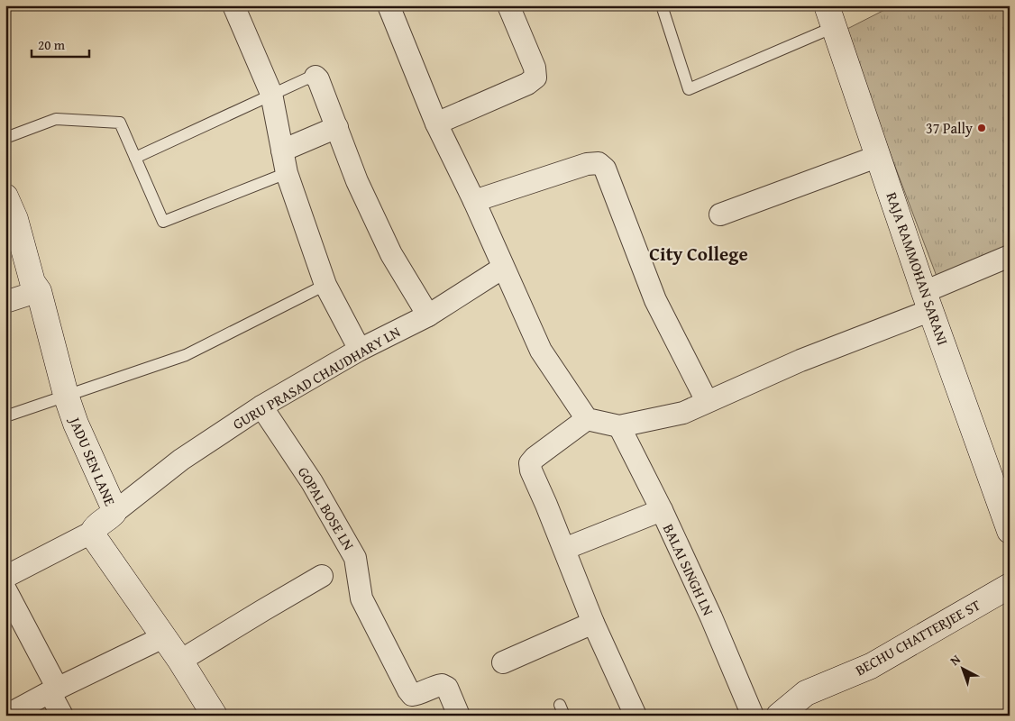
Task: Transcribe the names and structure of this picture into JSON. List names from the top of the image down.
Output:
{
  "streets": {
    "street": [
      "RAJA RAMMOHAN SARANI",
      "GURU PRASAD CHAUDHARY LN",
      "JADU SEN LANE",
      "GOPAL BOSE LN",
      "BALAI SINGH LN",
      "BECHU CHATTERJEE ST"
    ]
  },
  "crossings": [
    ["GURU PRASAD CHAUDHARY LN", "JADU SEN LANE"],
    ["GURU PRASAD CHAUDHARY LN", "GOPAL BOSE LN"]
  ],
  "districts": ["City College"],
  "places": ["37 Pally"],
  "scale_bar": "20 m",
  "north": "top left"
}
